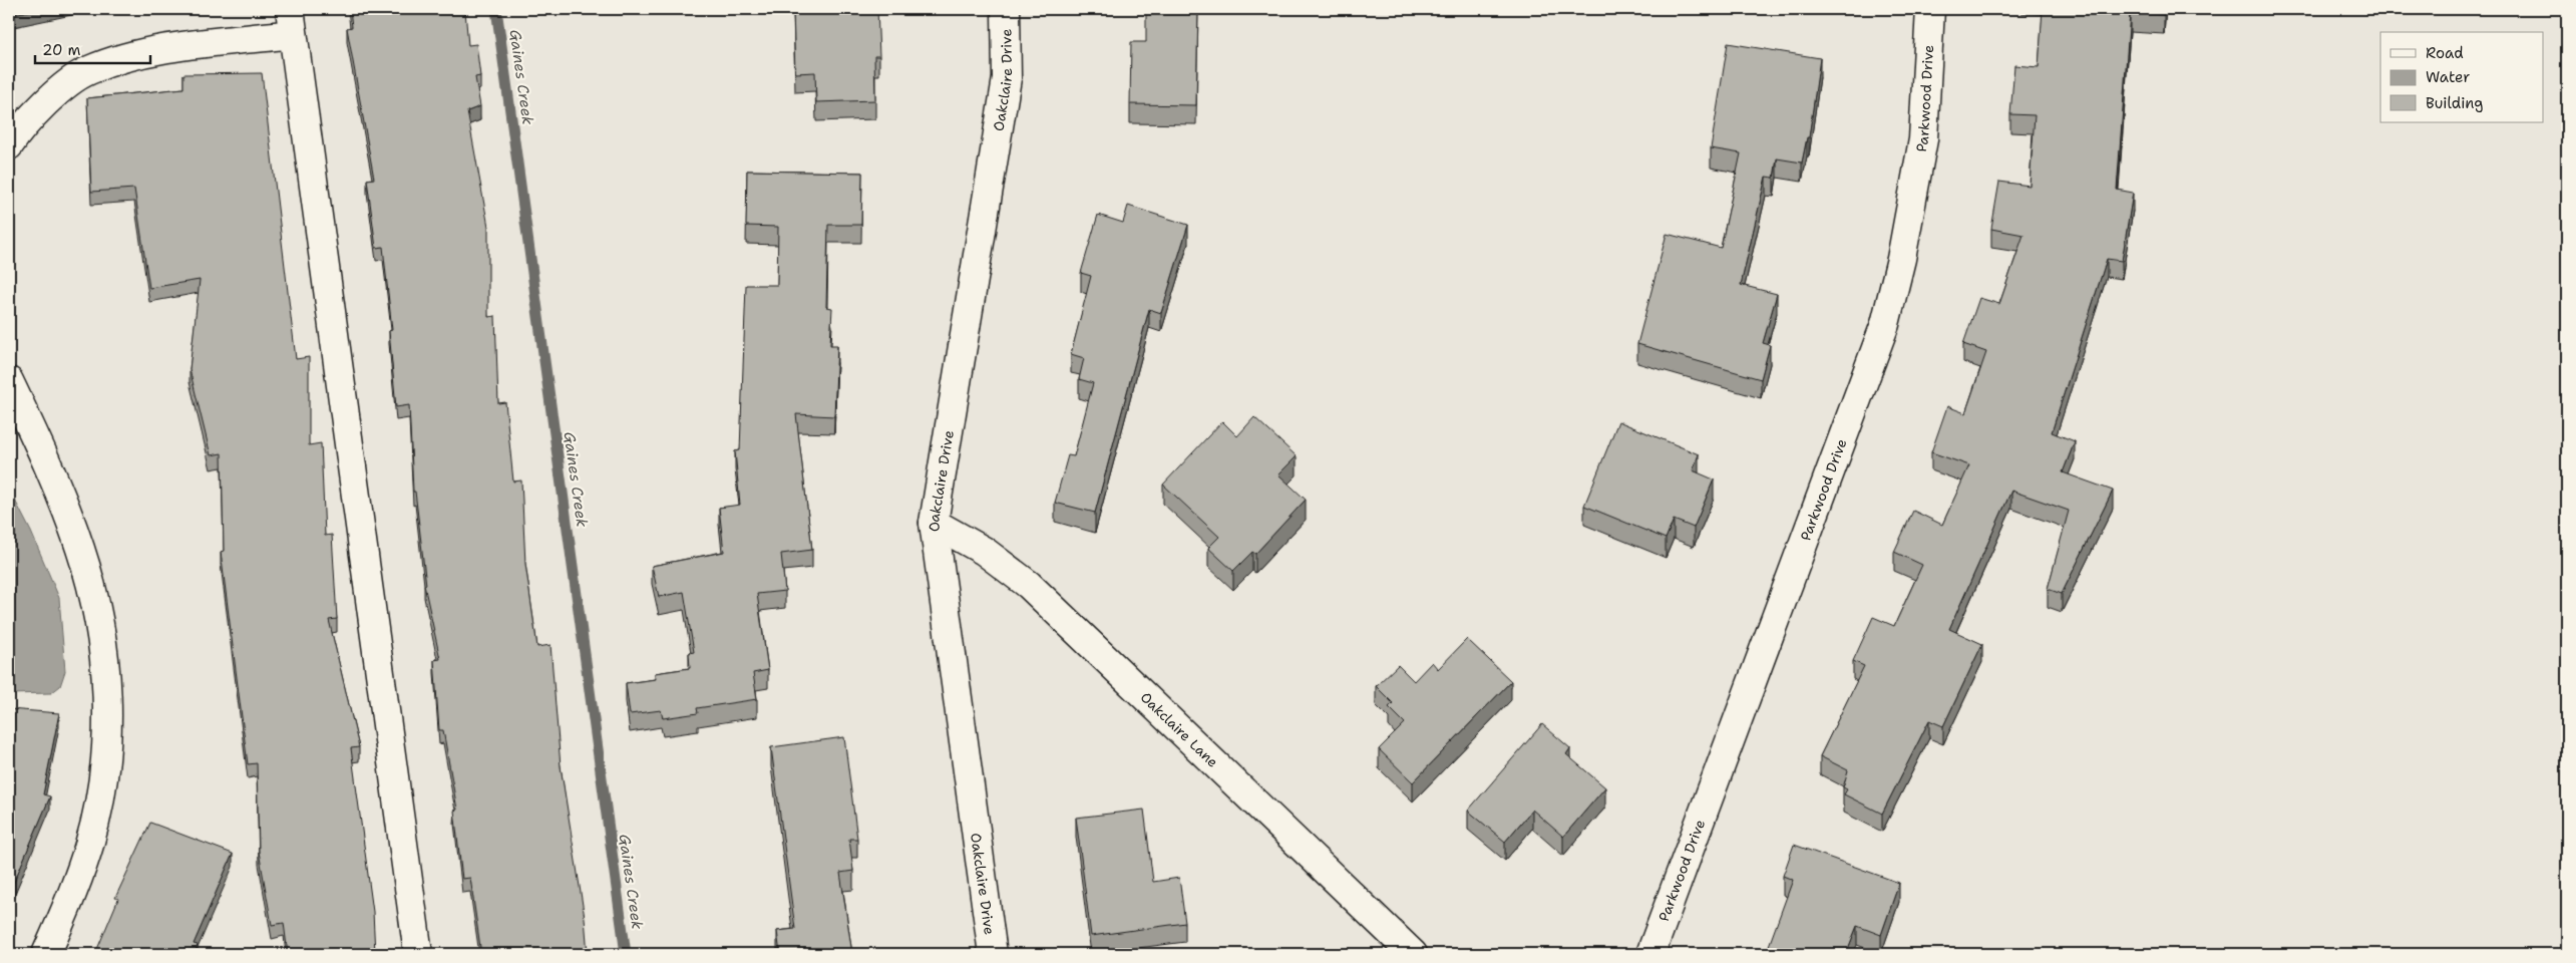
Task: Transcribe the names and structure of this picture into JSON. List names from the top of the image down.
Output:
{
  "streets": {
    "street": ["Oakclaire Drive", "Parkwood Drive", "Oakclaire Lane"]
  },
  "crossings": [
    ["Oakclaire Drive", "Oakclaire Lane"]
  ],
  "water": ["Gaines Creek"],
  "legend": ["Road", "Water", "Building"],
  "scale_bar": "20 m"
}
